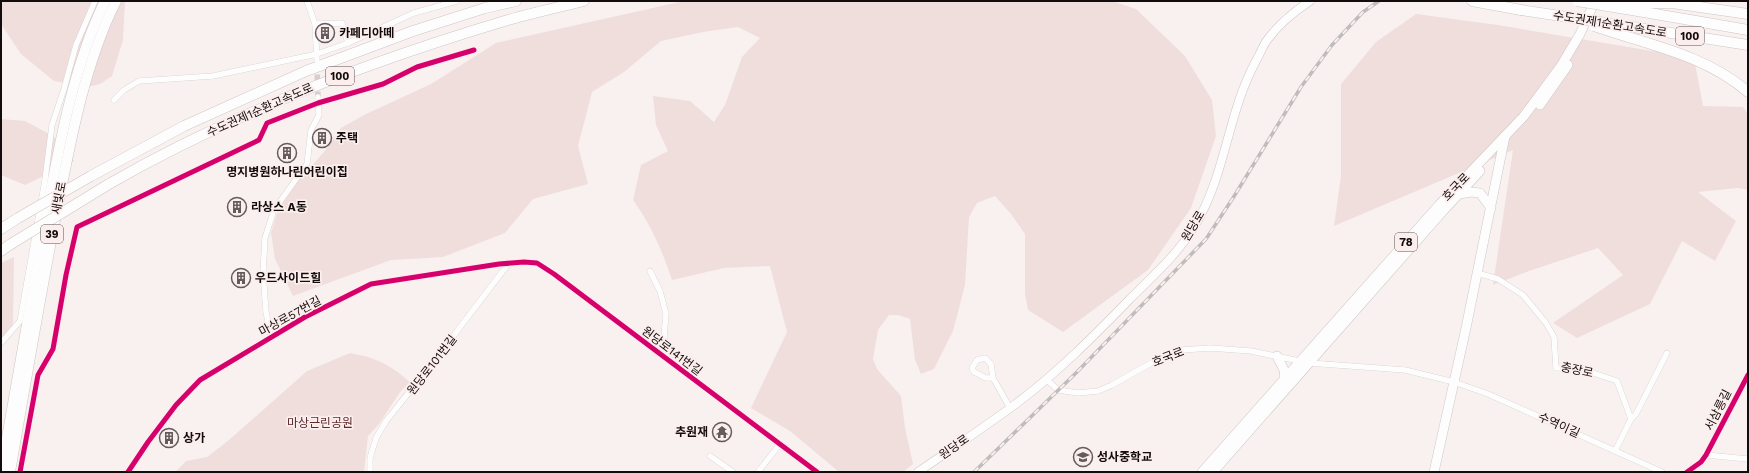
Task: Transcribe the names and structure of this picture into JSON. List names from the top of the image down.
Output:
{
  "streets": {
    "highway": [
      "수도권제1순환고속도로",
      "100",
      "새빛로",
      "39"
    ],
    "main road": ["호국로", "원당로", "78"],
    "street": [
      "마상로57번길",
      "원당로141번길",
      "원당로101번길",
      "충장로",
      "서삼릉길",
      "수역이길"
    ]
  },
  "crossings": [
    ["호국로", "원당로"],
    ["호국로", "수역이길"],
    ["마상로57번길", "원당로141번길"],
    ["마상로57번길", "원당로101번길"],
    ["원당로141번길", "원당로101번길"]
  ],
  "parks": ["마상근린공원"],
  "places": {
    "building": [
      "카페디아떼",
      "주택",
      "명지병원하나린어린이집",
      "라상스 A동",
      "우드사이드힐",
      "상가"
    ],
    "temple": ["추원재"],
    "school or university": ["성사중학교"]
  }
}
